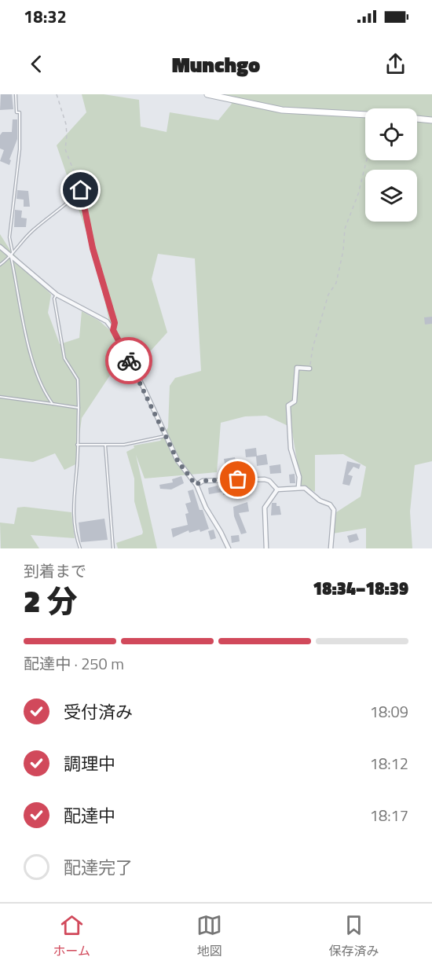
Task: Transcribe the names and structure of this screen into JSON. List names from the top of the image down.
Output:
{
  "page": {
    "status": "18:32",
    "header": "Munchgo",
    "heading": ["2 分", "到着まで", "18:34–18:39"],
    "bar": "配達中 · 250 m",
    "list": [
      ["受付済み", "18:09"],
      ["調理中", "18:12"],
      ["配達中", "18:17"],
      "配達完了"
    ],
    "tabs": ["ホーム", "地図", "保存済み"]
  }
}
